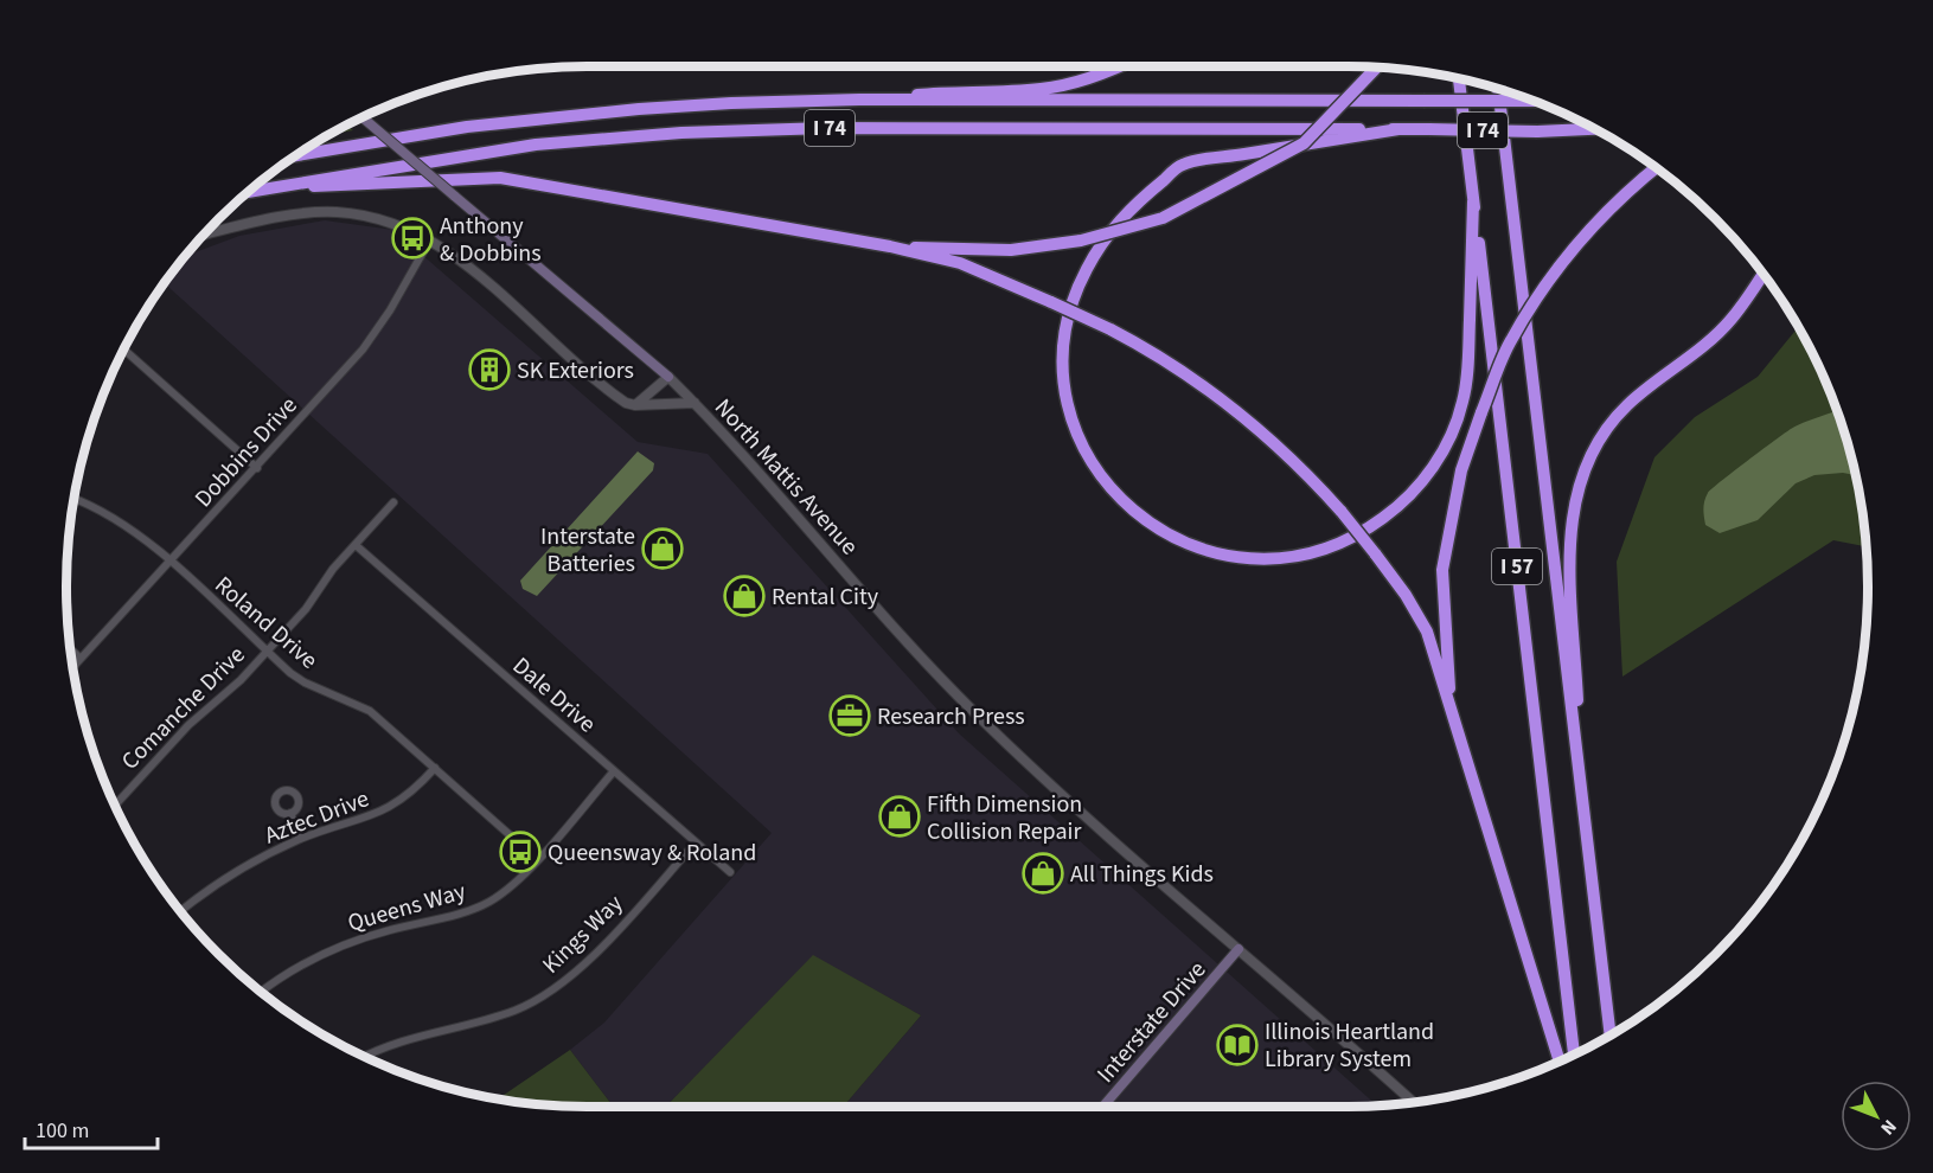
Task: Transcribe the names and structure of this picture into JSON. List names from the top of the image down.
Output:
{
  "streets": {
    "highway": ["I 74", "I 57"],
    "main road": ["North Mattis Avenue", "Interstate Drive"],
    "street": [
      "Dobbins Drive",
      "Roland Drive",
      "Dale Drive",
      "Comanche Drive",
      "Aztec Drive",
      "Queens Way",
      "Kings Way"
    ]
  },
  "crossings": [
    ["Dobbins Drive", "Roland Drive"],
    ["North Mattis Avenue", "Interstate Drive"],
    ["Roland Drive", "Comanche Drive"],
    ["Roland Drive", "Aztec Drive"],
    ["Roland Drive", "Queens Way"],
    ["Dale Drive", "Comanche Drive"],
    ["Dale Drive", "Queens Way"],
    ["Dale Drive", "Kings Way"]
  ],
  "places": {
    "bus stop": ["Anthony & Dobbins", "Queensway & Roland"],
    "building": ["SK Exteriors"],
    "shop": [
      "Interstate Batteries",
      "Rental City",
      "Fifth Dimension Collision Repair",
      "All Things Kids"
    ],
    "office": ["Research Press"],
    "library": ["Illinois Heartland Library System"]
  },
  "scale_bar": "100 m",
  "north": "bottom right"
}
